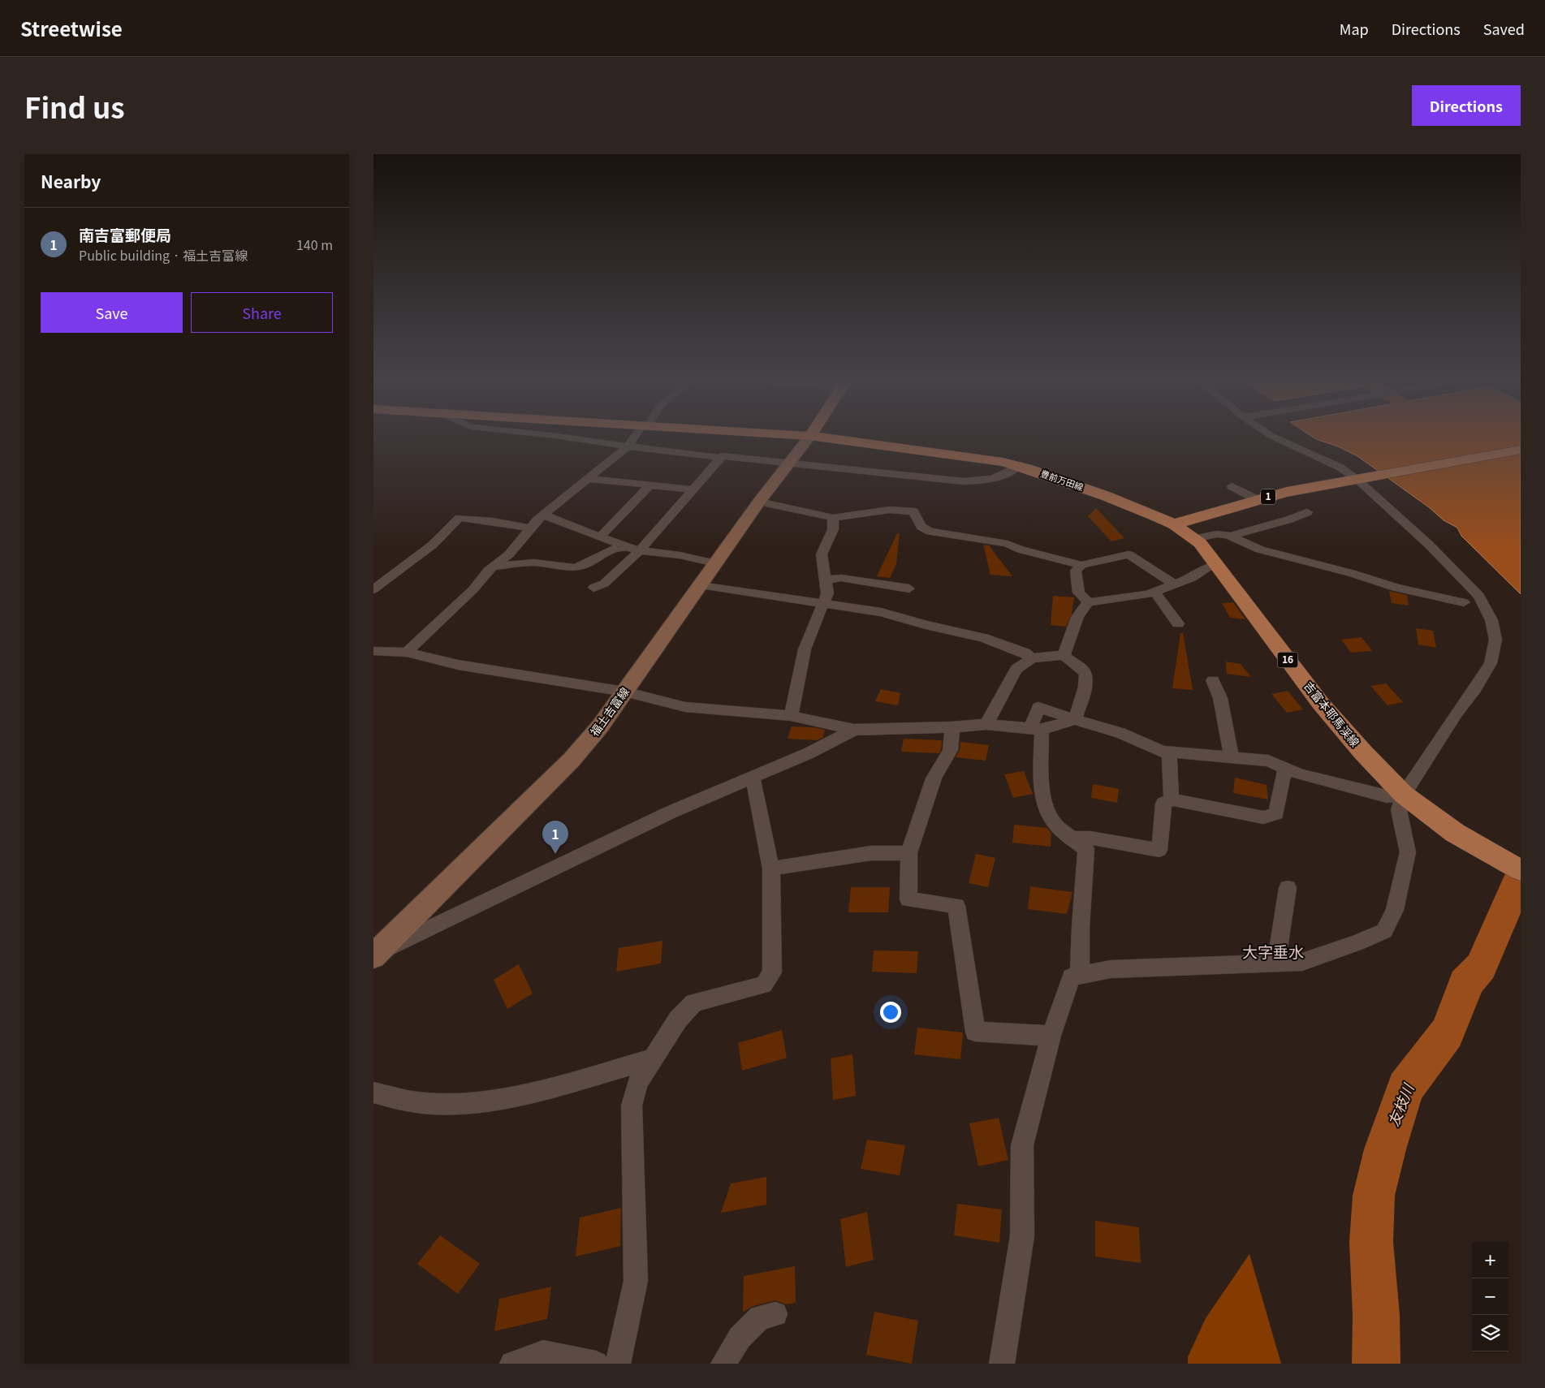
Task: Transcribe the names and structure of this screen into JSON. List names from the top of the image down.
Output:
{
  "streets": {
    "main road": [
      "豊前万田線",
      "1",
      "16",
      "福土吉富線",
      "吉富本耶馬渓線"
    ]
  },
  "crossings": [
    ["豊前万田線", "1"],
    ["豊前万田線", "福土吉富線"],
    ["豊前万田線", "吉富本耶馬渓線"],
    ["1", "吉富本耶馬渓線"]
  ],
  "districts": ["大字垂水"],
  "water": ["友枝川"],
  "page": {
    "header": "Streetwise",
    "nav": ["Map", "Directions", "Saved"],
    "title": "Find us",
    "buttons": [
      "Directions",
      ["Save", "Share"]
    ],
    "heading": "Nearby",
    "list": [
      {
        "mark": "1",
        "name": "南吉富郵便局",
        "note": "Public building · 福土吉富線",
        "value": "140 m"
      }
    ],
    "pins": "1",
    "map_buttons": ["+", "−"]
  }
}
